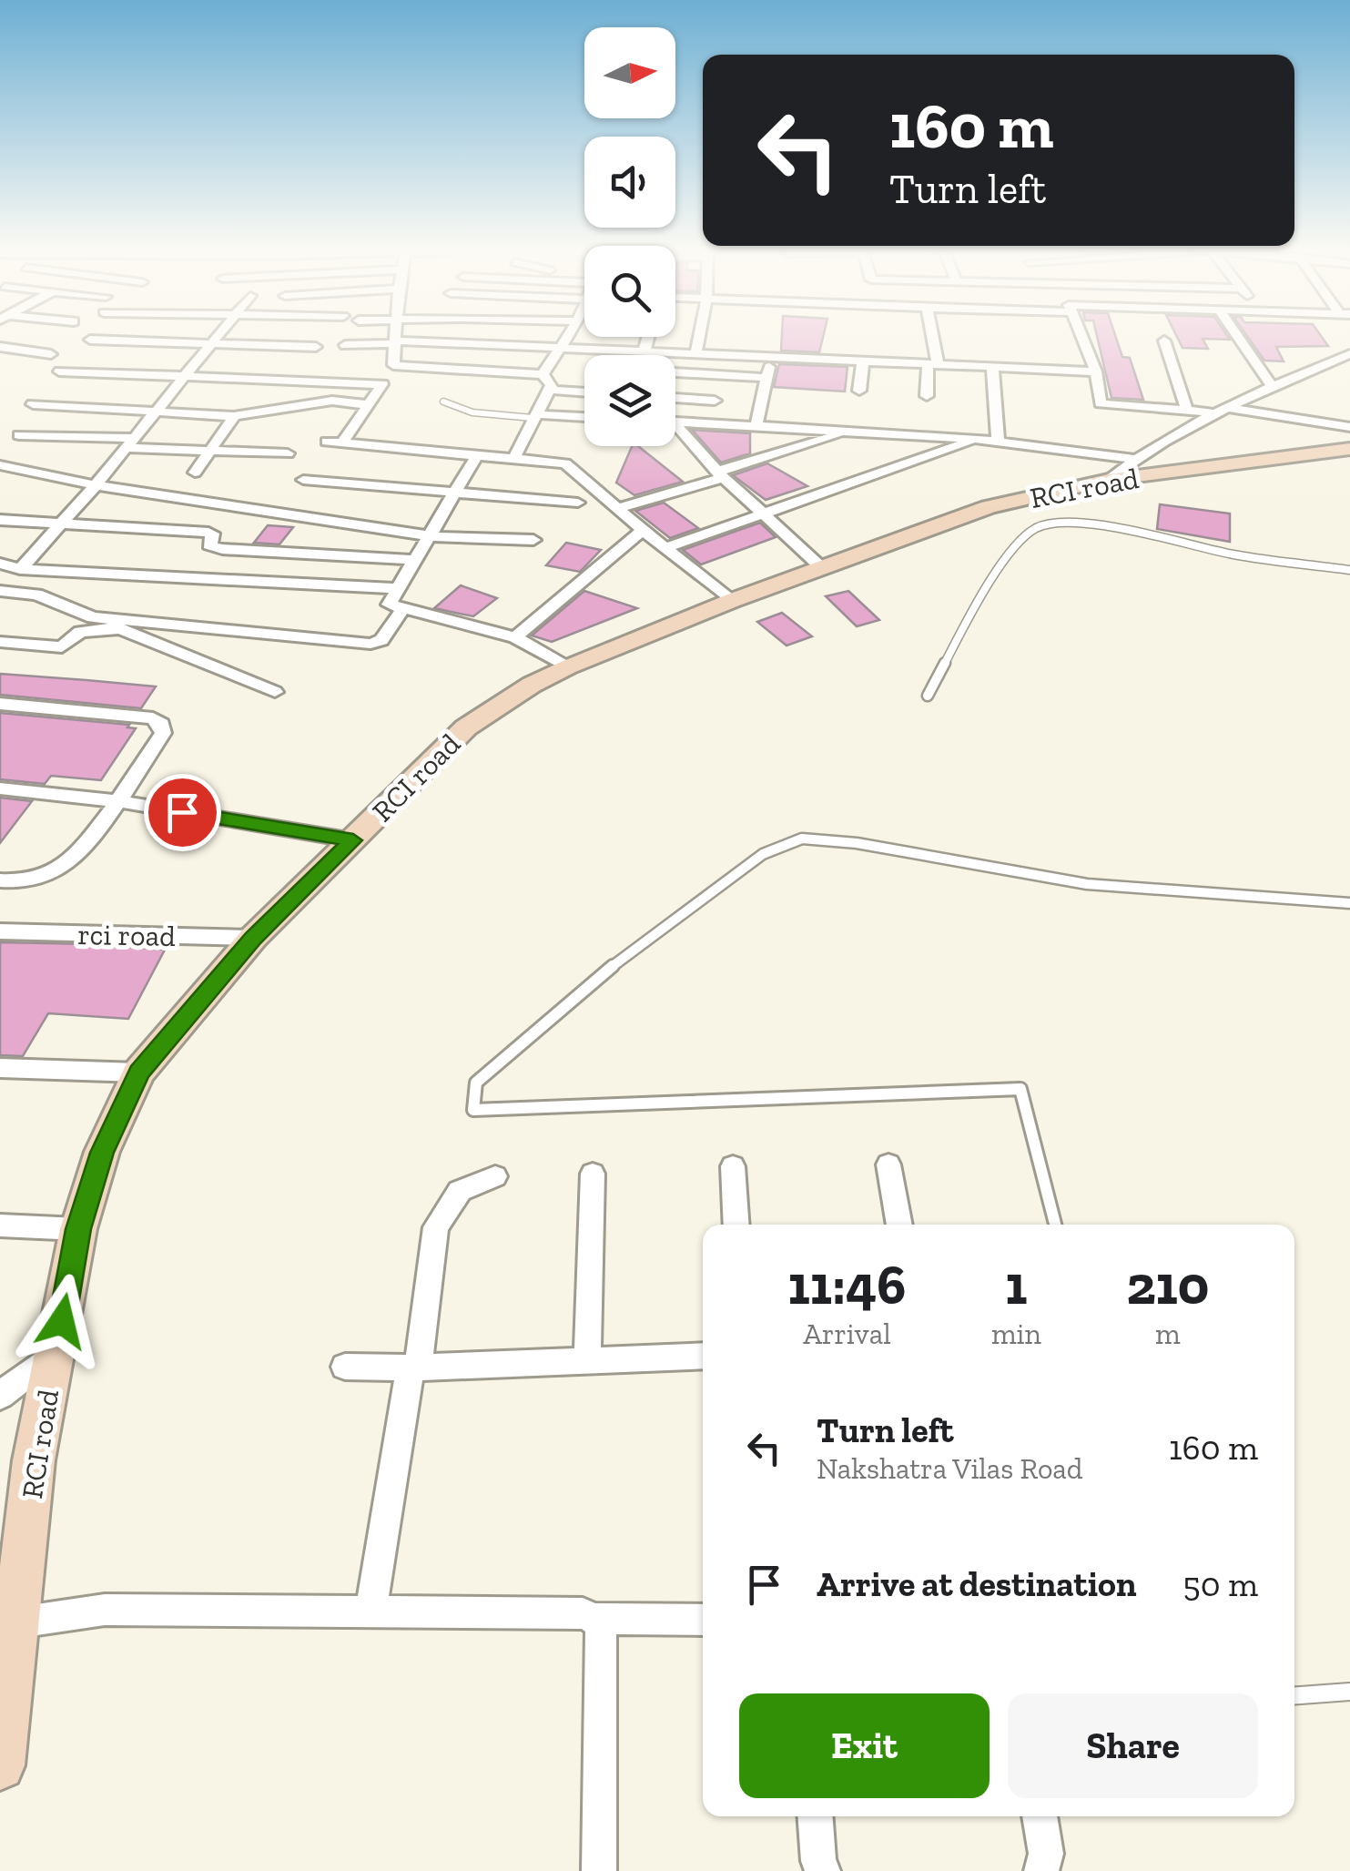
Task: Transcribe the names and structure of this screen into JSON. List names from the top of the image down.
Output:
{
  "streets": {
    "street": ["RCI road", "rci road"]
  },
  "crossings": [
    ["RCI road", "rci road"]
  ],
  "north": "right",
  "page": {
    "turn": ["160 m", "Turn left"],
    "eta": [
      "11:46",
      "Arrival",
      "1",
      "min",
      "210",
      "m"
    ],
    "list": [
      {
        "name": "Turn left",
        "note": "Nakshatra Vilas Road",
        "value": "160 m"
      },
      {
        "name": "Arrive at destination",
        "value": "50 m"
      }
    ],
    "buttons": ["Exit", "Share"]
  }
}
